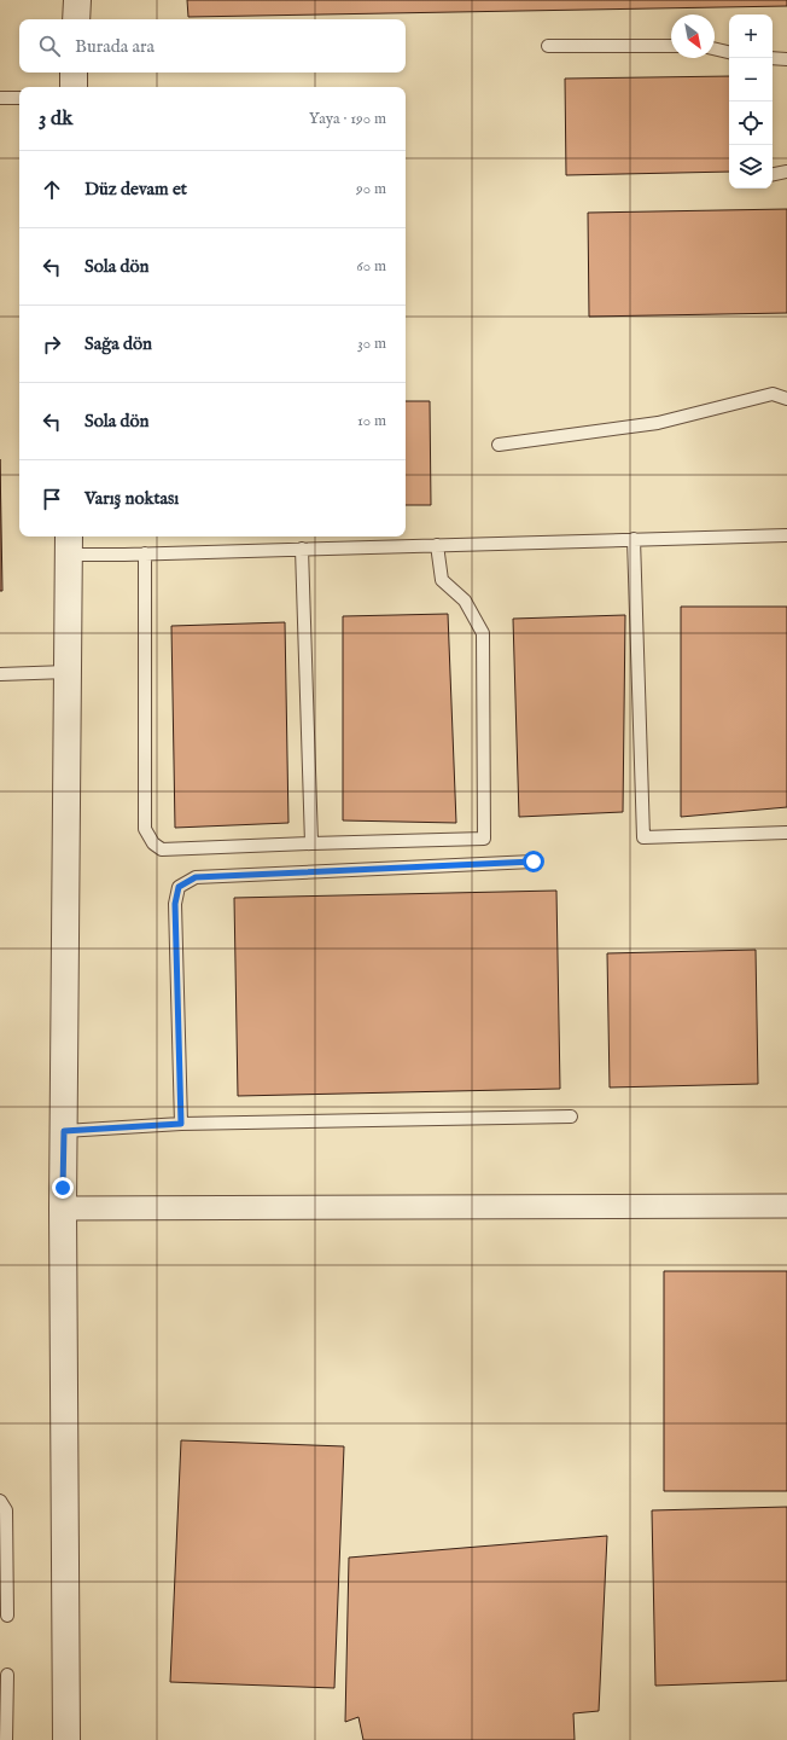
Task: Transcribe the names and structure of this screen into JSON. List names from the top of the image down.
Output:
{
  "north": "bottom right",
  "page": {
    "map_buttons": ["+", "−"],
    "search": "Burada ara",
    "heading": ["3 dk", "Yaya · 190 m"],
    "list": [
      ["Düz devam et", "90 m"],
      ["Sola dön", "60 m"],
      ["Sağa dön", "30 m"],
      ["Sola dön", "10 m"],
      "Varış noktası"
    ]
  }
}
